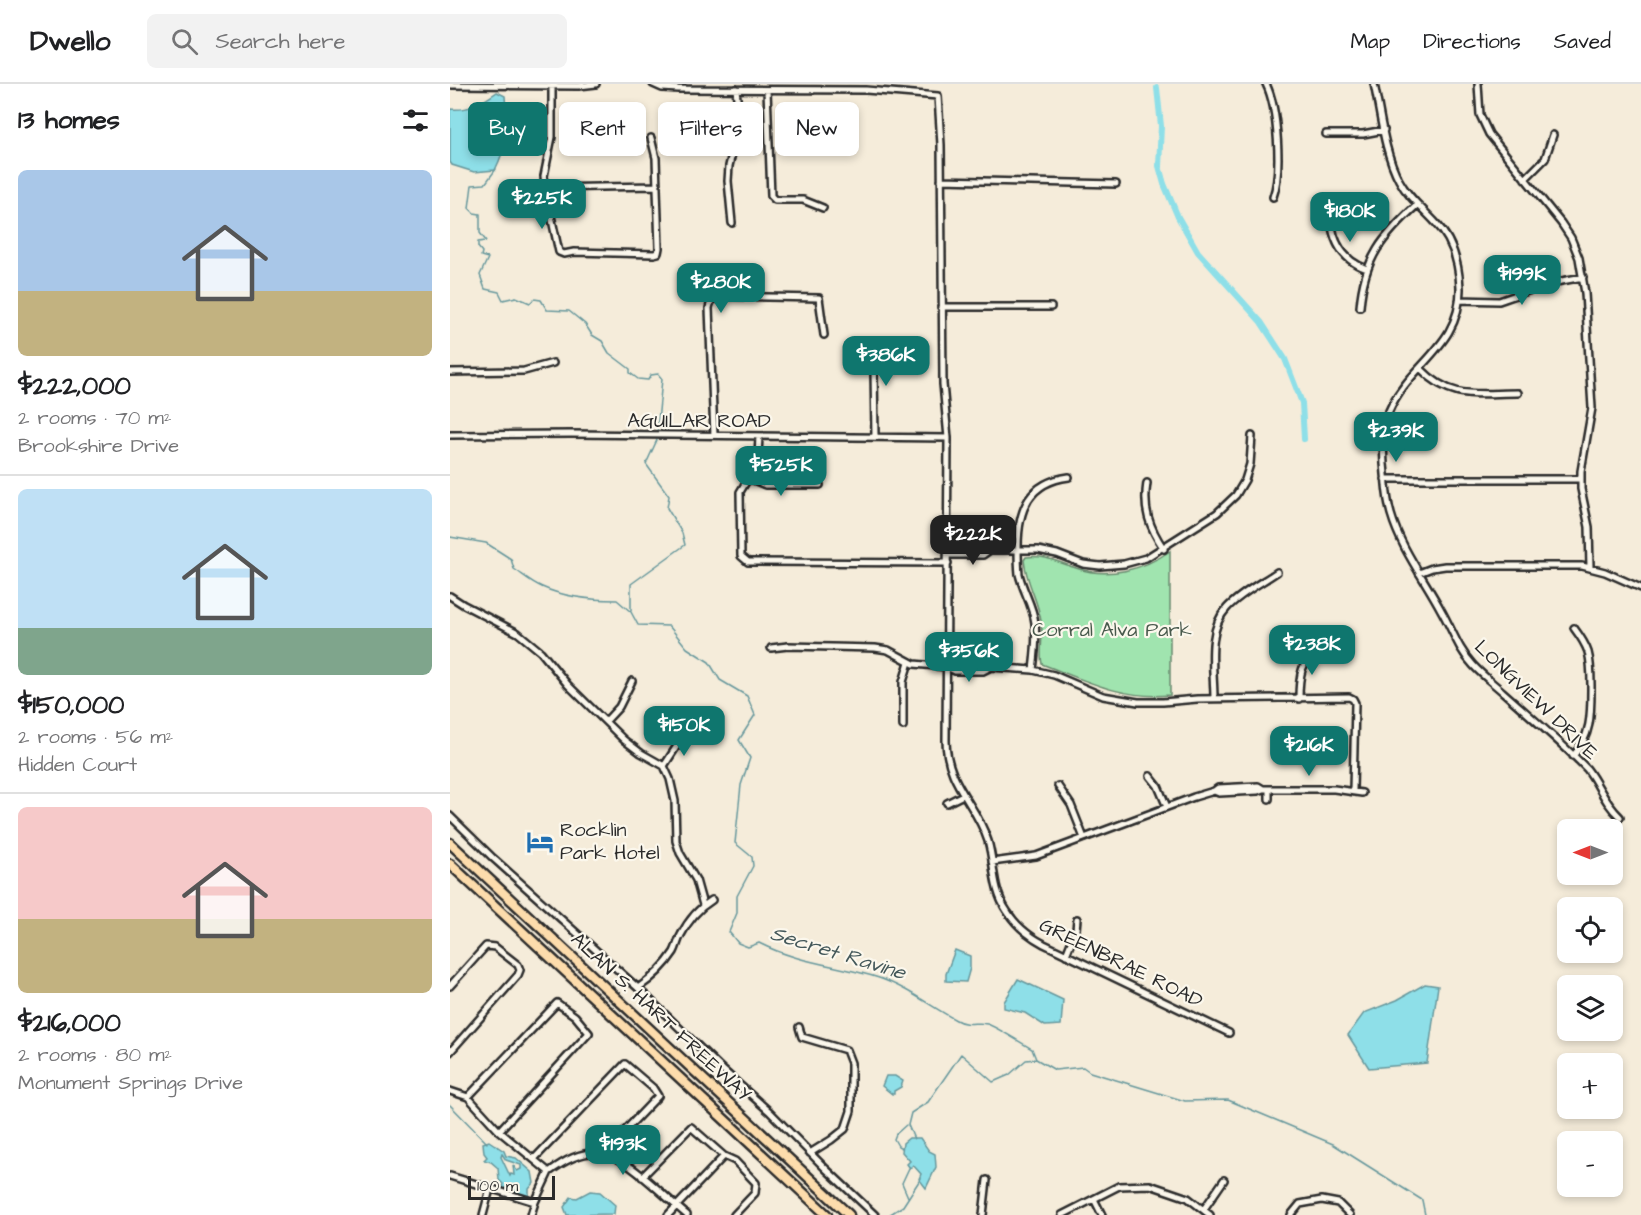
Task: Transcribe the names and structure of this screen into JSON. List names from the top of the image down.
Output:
{
  "streets": {
    "highway": ["ALAN S. HART FREEWAY"],
    "street": ["AGUILAR ROAD", "LONGVIEW DRIVE", "GREENBRAE ROAD"]
  },
  "crossings": [
    ["AGUILAR ROAD", "GREENBRAE ROAD"]
  ],
  "water": ["Secret Ravine"],
  "parks": ["Corral Alva Park"],
  "places": {
    "hotel": ["Rocklin Park Hotel"]
  },
  "scale_bar": "100 m",
  "north": "left",
  "page": {
    "header": "Dwello",
    "search": "Search here",
    "nav": ["Map", "Directions", "Saved"],
    "heading": "13 homes",
    "chip": [
      "Buy",
      "Rent",
      "Filters",
      "New"
    ],
    "list": [
      {
        "name": "$222,000",
        "note": "2 rooms · 70 m² · Brookshire Drive"
      },
      {
        "name": "$150,000",
        "note": "2 rooms · 56 m² · Hidden Court"
      },
      {
        "name": "$216,000",
        "note": "2 rooms · 80 m² · Monument Springs Drive"
      }
    ],
    "price": [
      "$225K",
      "$180K",
      "$199K",
      "$280K",
      "$386K",
      "$239K",
      "$525K",
      "$222K",
      "$238K",
      "$356K",
      "$150K",
      "$216K",
      "$193K"
    ],
    "map_buttons": ["+", "−"],
    "scale": "100 m"
  }
}
